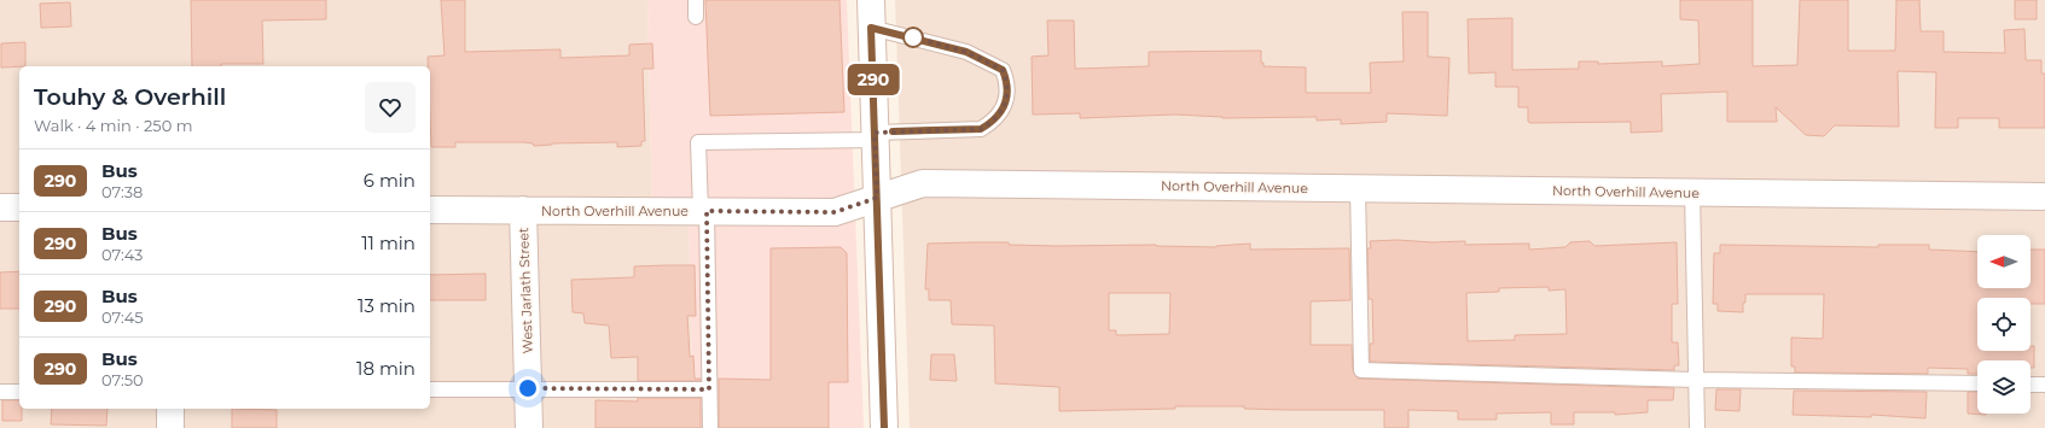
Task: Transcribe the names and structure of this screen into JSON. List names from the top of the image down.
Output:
{
  "streets": {
    "street": ["North Overhill Avenue", "West Jarlath Street"]
  },
  "crossings": [
    ["North Overhill Avenue", "West Jarlath Street"]
  ],
  "lines": ["bus line 290"],
  "north": "left",
  "page": {
    "on_map": "290",
    "heading": ["Touhy & Overhill", "Walk · 4 min · 250 m"],
    "list": [
      {
        "mark": "290",
        "name": "Bus",
        "note": "07:38",
        "value": "6 min"
      },
      {
        "mark": "290",
        "name": "Bus",
        "note": "07:43",
        "value": "11 min"
      },
      {
        "mark": "290",
        "name": "Bus",
        "note": "07:45",
        "value": "13 min"
      },
      {
        "mark": "290",
        "name": "Bus",
        "note": "07:50",
        "value": "18 min"
      }
    ]
  }
}
